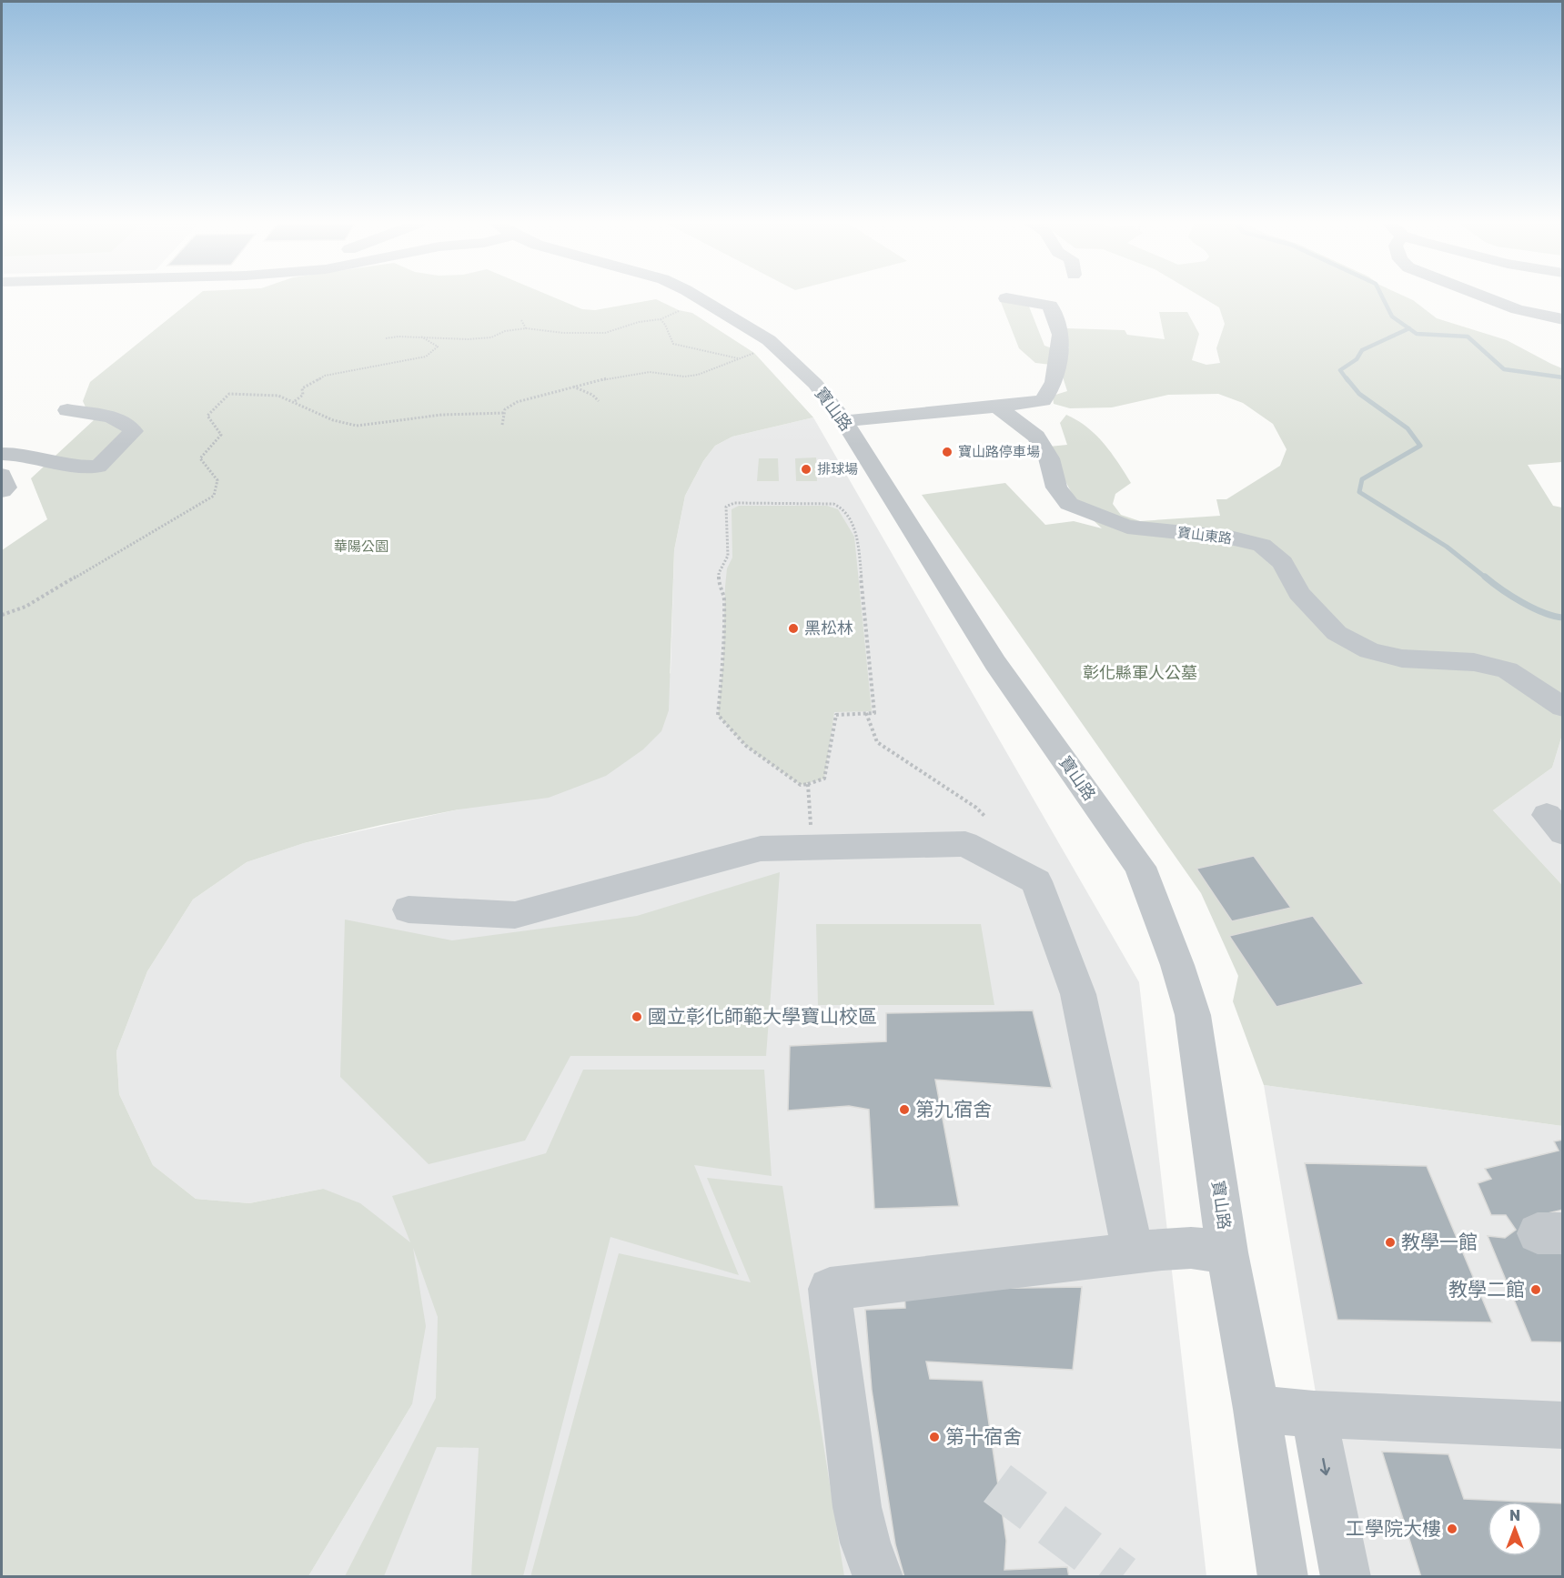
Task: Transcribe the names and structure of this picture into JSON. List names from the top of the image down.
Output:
{
  "streets": {
    "street": ["寶山路", "寶山東路"]
  },
  "parks": ["華陽公園", "彰化縣軍人公墓"],
  "places": [
    "寶山路停車場",
    "排球場",
    "黑松林",
    "國立彰化師範大學寶山校區",
    "第九宿舍",
    "教學一館",
    "教學二館",
    "第十宿舍",
    "工學院大樓"
  ],
  "north": "top"
}
